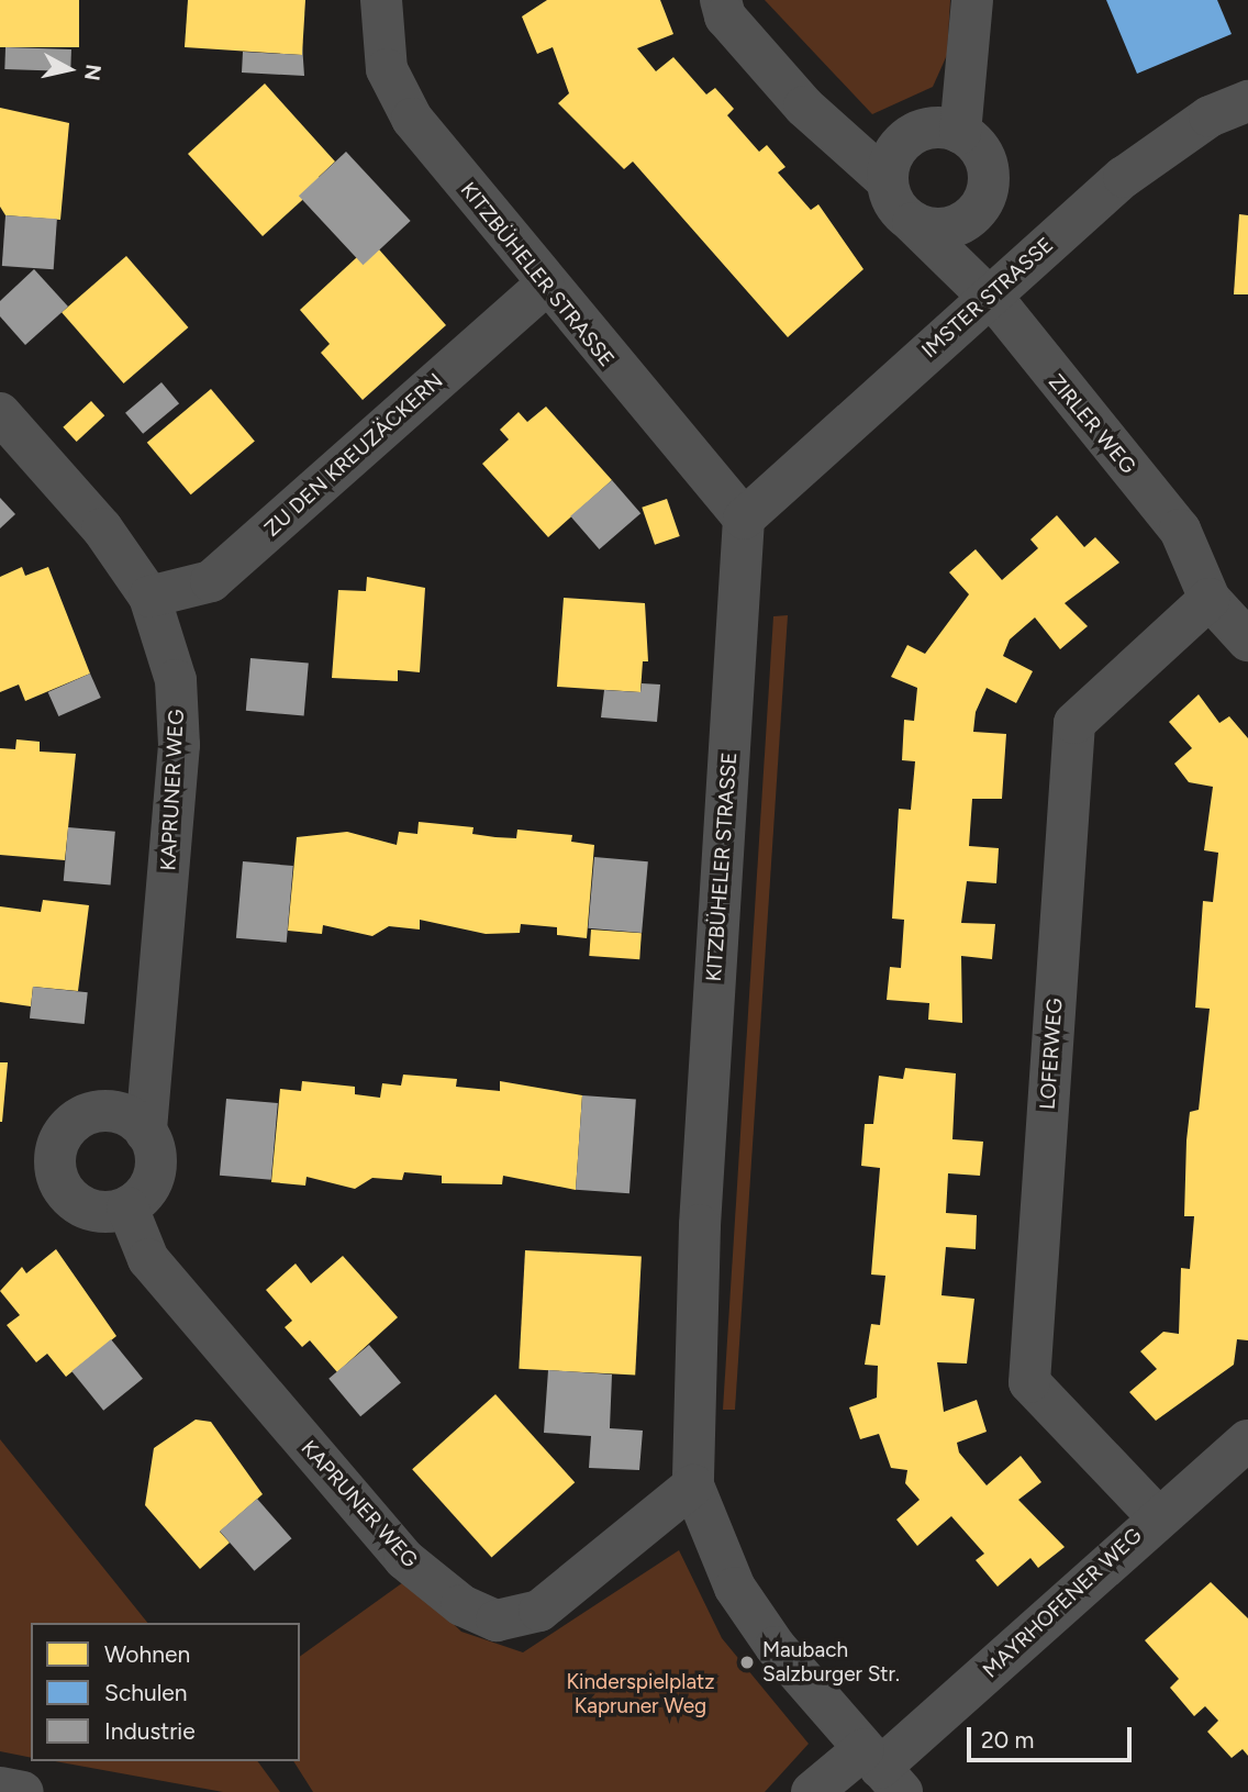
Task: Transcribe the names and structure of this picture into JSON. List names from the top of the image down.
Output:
{
  "streets": {
    "street": [
      "KITZBÜHELER STRASSE",
      "IMSTER STRASSE",
      "ZIRLER WEG",
      "ZU DEN KREUZÄCKERN",
      "KAPRUNER WEG",
      "LOFERWEG",
      "MAYRHOFENER WEG"
    ]
  },
  "crossings": [
    ["KITZBÜHELER STRASSE", "IMSTER STRASSE"],
    ["KITZBÜHELER STRASSE", "ZU DEN KREUZÄCKERN"],
    ["KITZBÜHELER STRASSE", "KAPRUNER WEG"],
    ["KITZBÜHELER STRASSE", "MAYRHOFENER WEG"],
    ["IMSTER STRASSE", "ZIRLER WEG"],
    ["ZIRLER WEG", "LOFERWEG"],
    ["ZU DEN KREUZÄCKERN", "KAPRUNER WEG"],
    ["LOFERWEG", "MAYRHOFENER WEG"]
  ],
  "parks": ["Kinderspielplatz Kapruner Weg"],
  "places": ["Maubach Salzburger Str."],
  "legend": ["Wohnen", "Schulen", "Industrie"],
  "scale_bar": "20 m",
  "north": "right"
}
